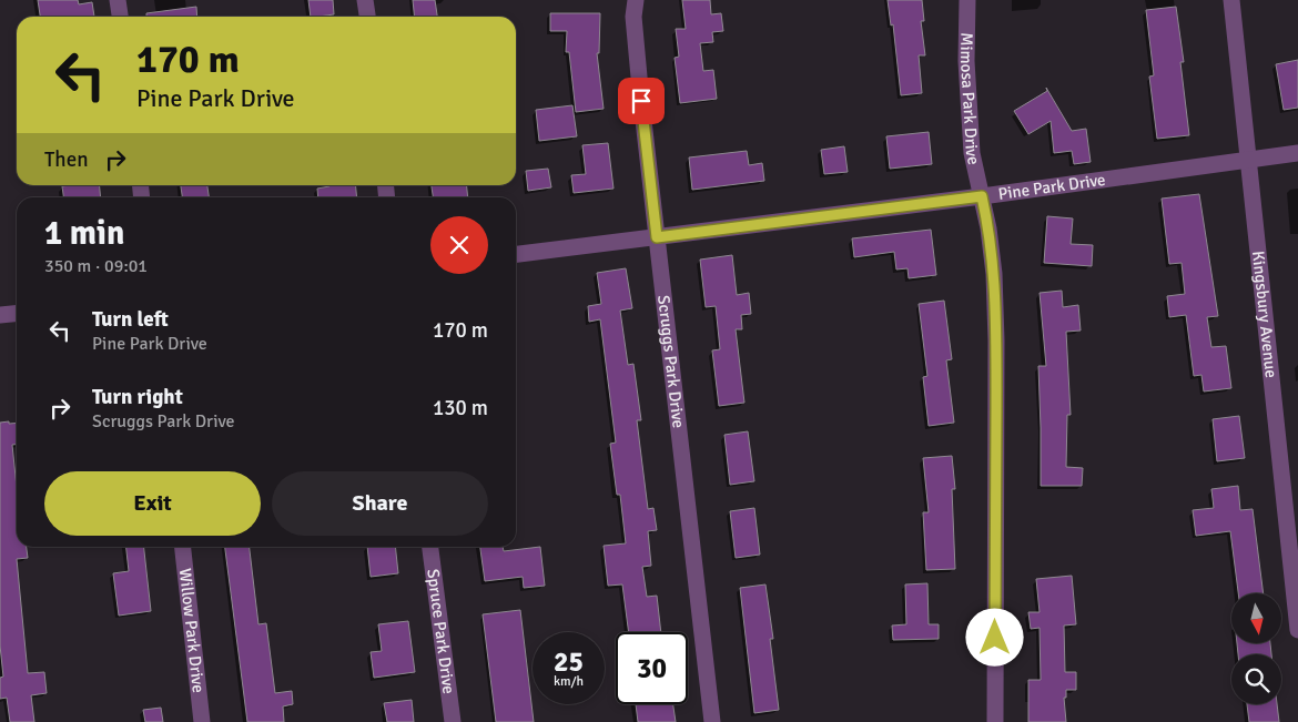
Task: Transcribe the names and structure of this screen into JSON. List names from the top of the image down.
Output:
{
  "streets": {
    "street": [
      "Mimosa Park Drive",
      "Pine Park Drive",
      "Kingsbury Avenue",
      "Scruggs Park Drive",
      "Willow Park Drive",
      "Spruce Park Drive"
    ]
  },
  "crossings": [
    ["Mimosa Park Drive", "Pine Park Drive"],
    ["Pine Park Drive", "Kingsbury Avenue"],
    ["Pine Park Drive", "Scruggs Park Drive"]
  ],
  "north": "bottom",
  "page": {
    "turn": ["170 m", "Pine Park Drive"],
    "then": "Then",
    "heading": ["1 min", "350 m · 09:01"],
    "list": [
      {
        "name": "Turn left",
        "note": "Pine Park Drive",
        "value": "170 m"
      },
      {
        "name": "Turn right",
        "note": "Scruggs Park Drive",
        "value": "130 m"
      }
    ],
    "buttons": ["Exit", "Share"],
    "speed": "25 km/h",
    "limit": "30"
  }
}
